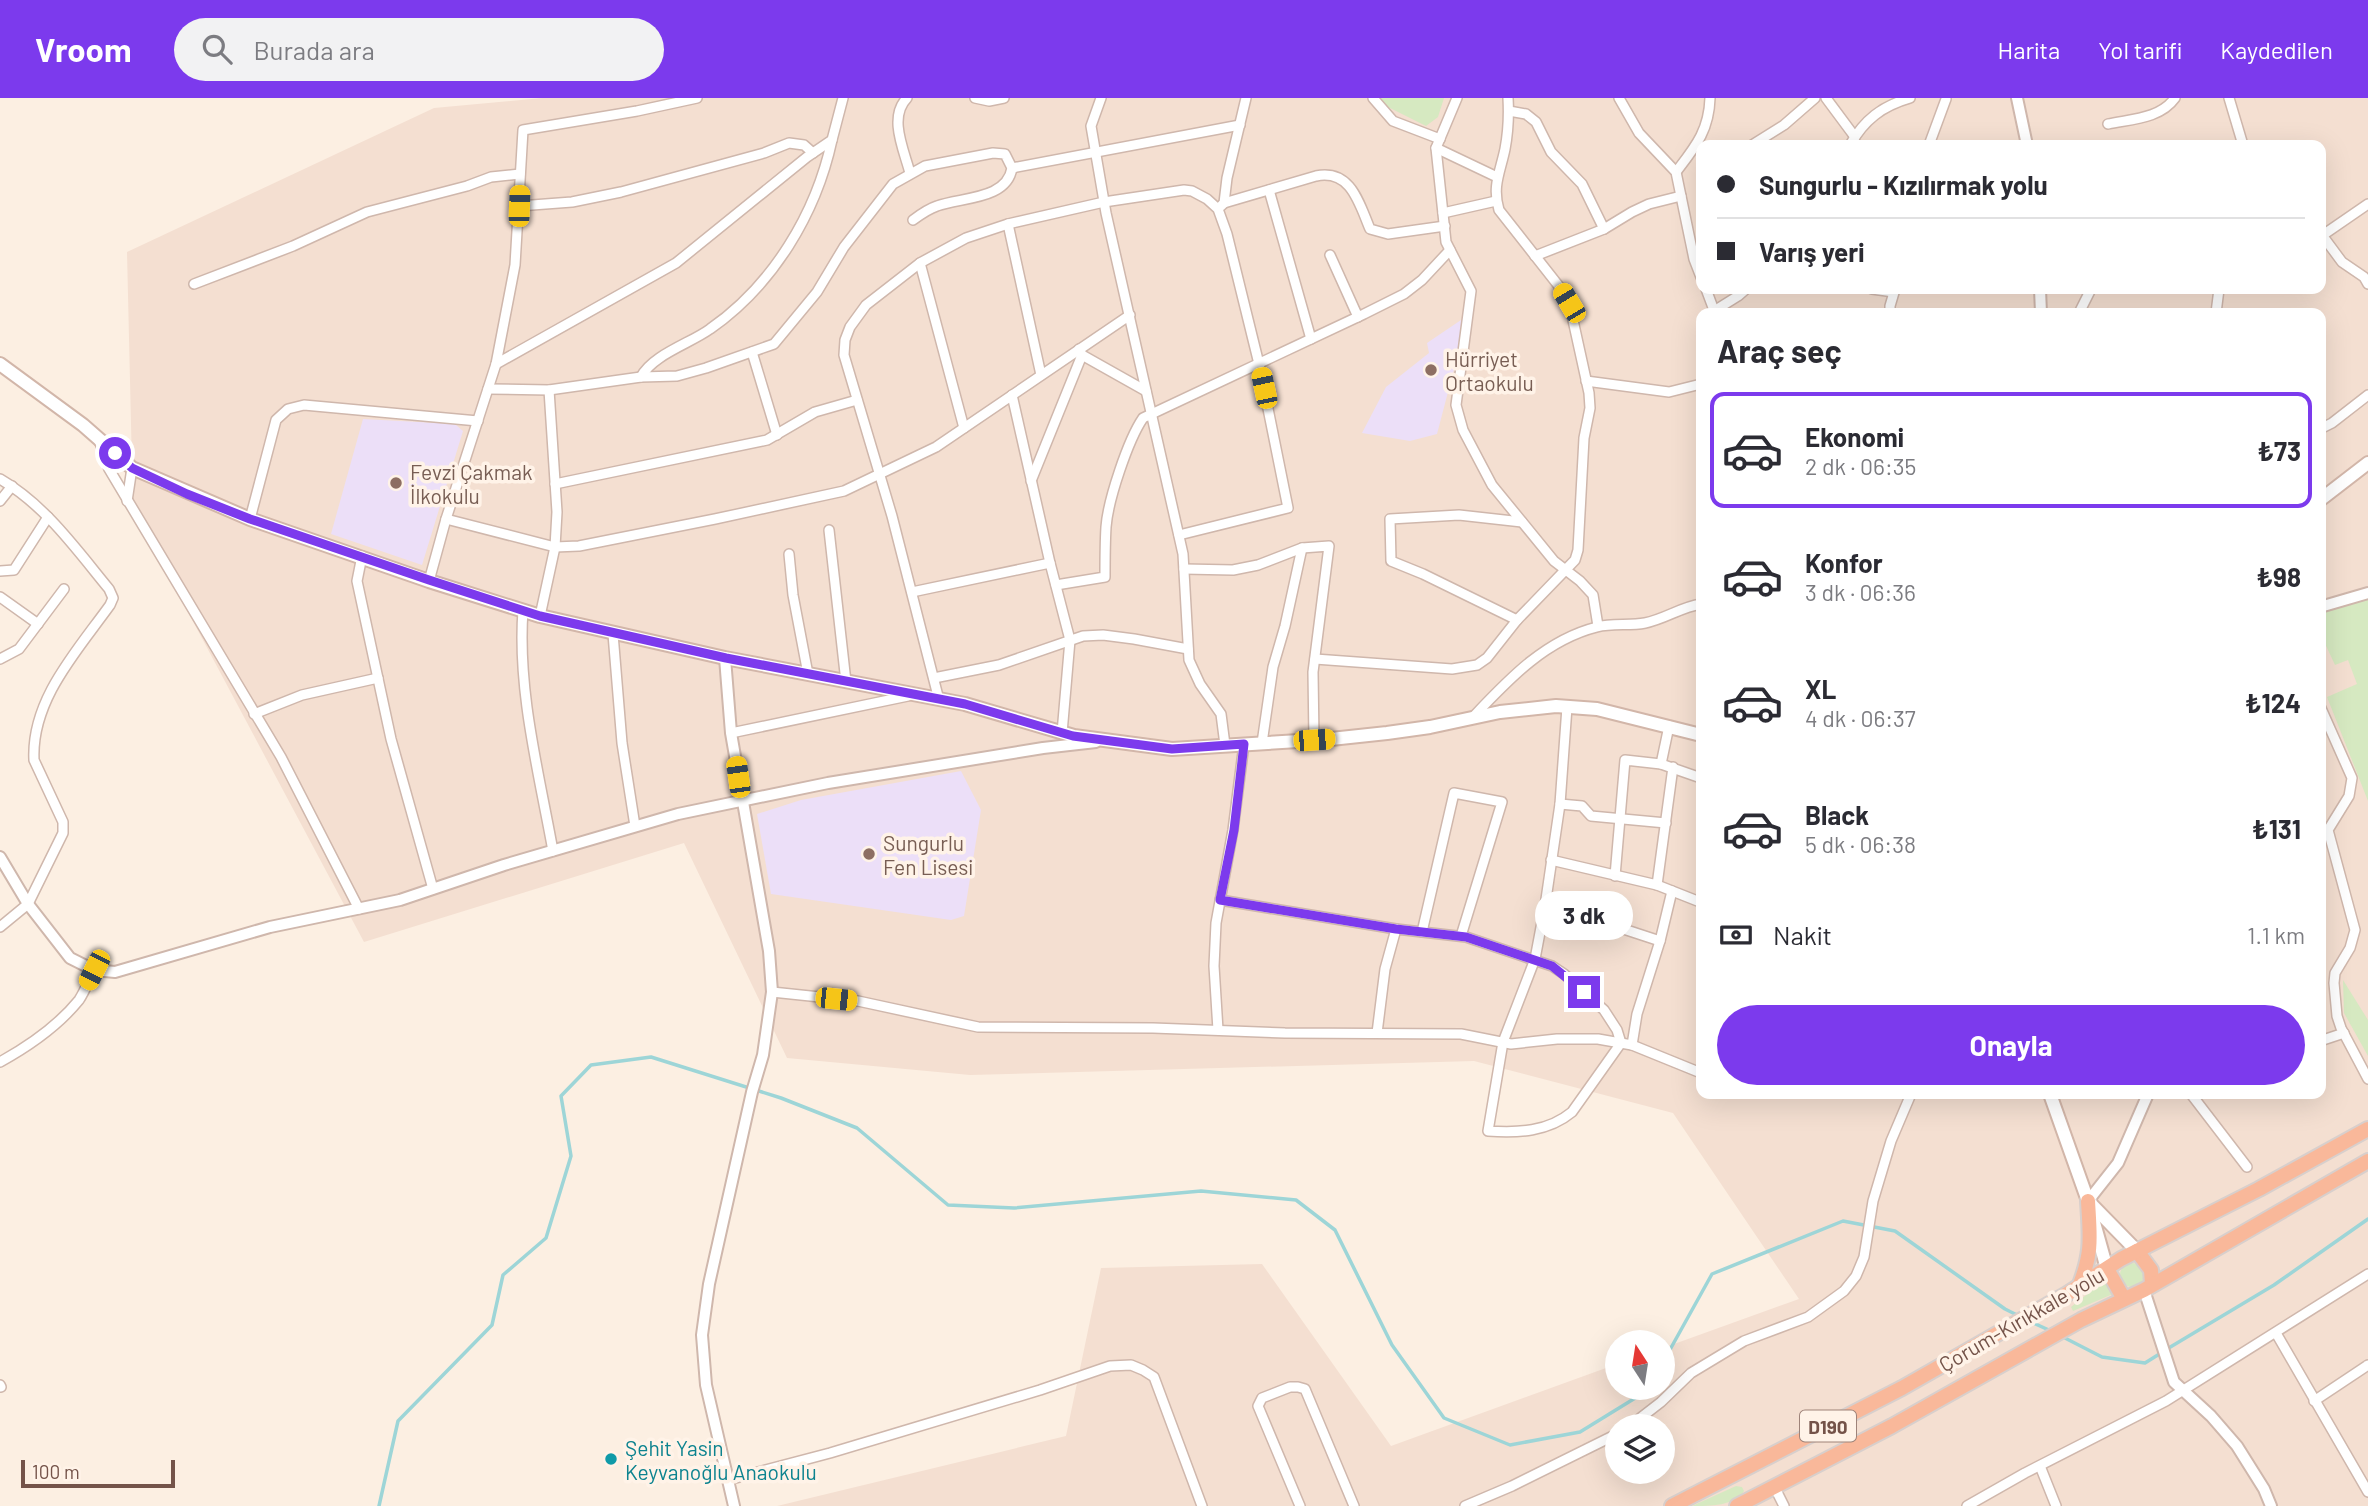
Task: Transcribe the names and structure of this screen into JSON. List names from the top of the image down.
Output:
{
  "streets": {
    "highway": ["Çorum-Kırıkkale yolu", "D190"]
  },
  "places": [
    "Hürriyet Ortaokulu",
    "Fevzi Çakmak İlkokulu",
    "Sungurlu Fen Lisesi",
    "Şehit Yasin Keyvanoğlu Anaokulu"
  ],
  "scale_bar": "100 m",
  "north": "top",
  "page": {
    "header": "Vroom",
    "search": "Burada ara",
    "nav": ["Harita", "Yol tarifi", "Kaydedilen"],
    "banner": ["Sungurlu - Kızılırmak yolu", "Varış yeri"],
    "heading": "Araç seç",
    "list": [
      {
        "name": "Ekonomi",
        "note": "2 dk · 06:35",
        "value": "₺73"
      },
      {
        "name": "Konfor",
        "note": "3 dk · 06:36",
        "value": "₺98"
      },
      {
        "name": "XL",
        "note": "4 dk · 06:37",
        "value": "₺124"
      },
      {
        "name": "Black",
        "note": "5 dk · 06:38",
        "value": "₺131"
      }
    ],
    "bubble": "3 dk",
    "pay": ["Nakit", "1.1 km"],
    "buttons": "Onayla",
    "scale": "100 m"
  }
}
